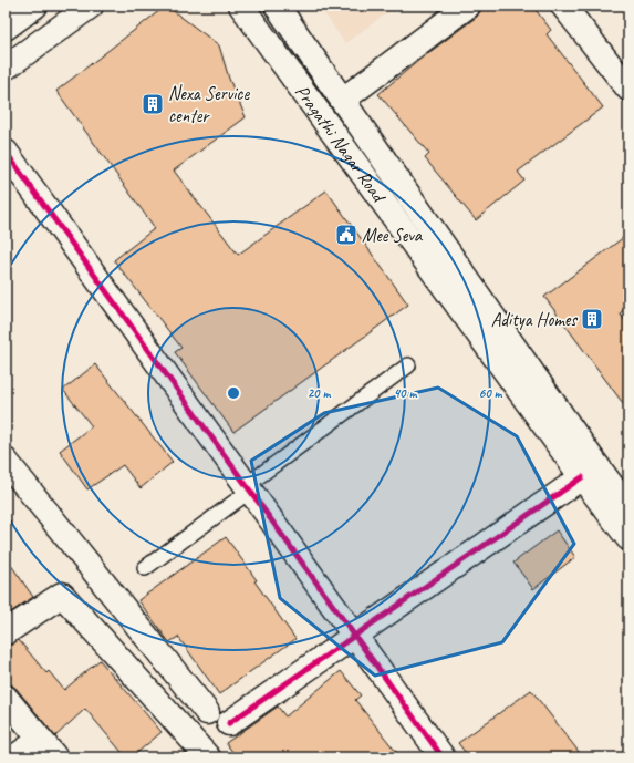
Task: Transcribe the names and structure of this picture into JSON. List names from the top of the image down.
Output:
{
  "streets": {
    "street": ["Pragathi Nagar Road"]
  },
  "places": {
    "building": ["Nexa Service center", "Aditya Homes"],
    "public building": ["Mee Seva"]
  },
  "rings": ["20 m", "40 m", "60 m"]
}
